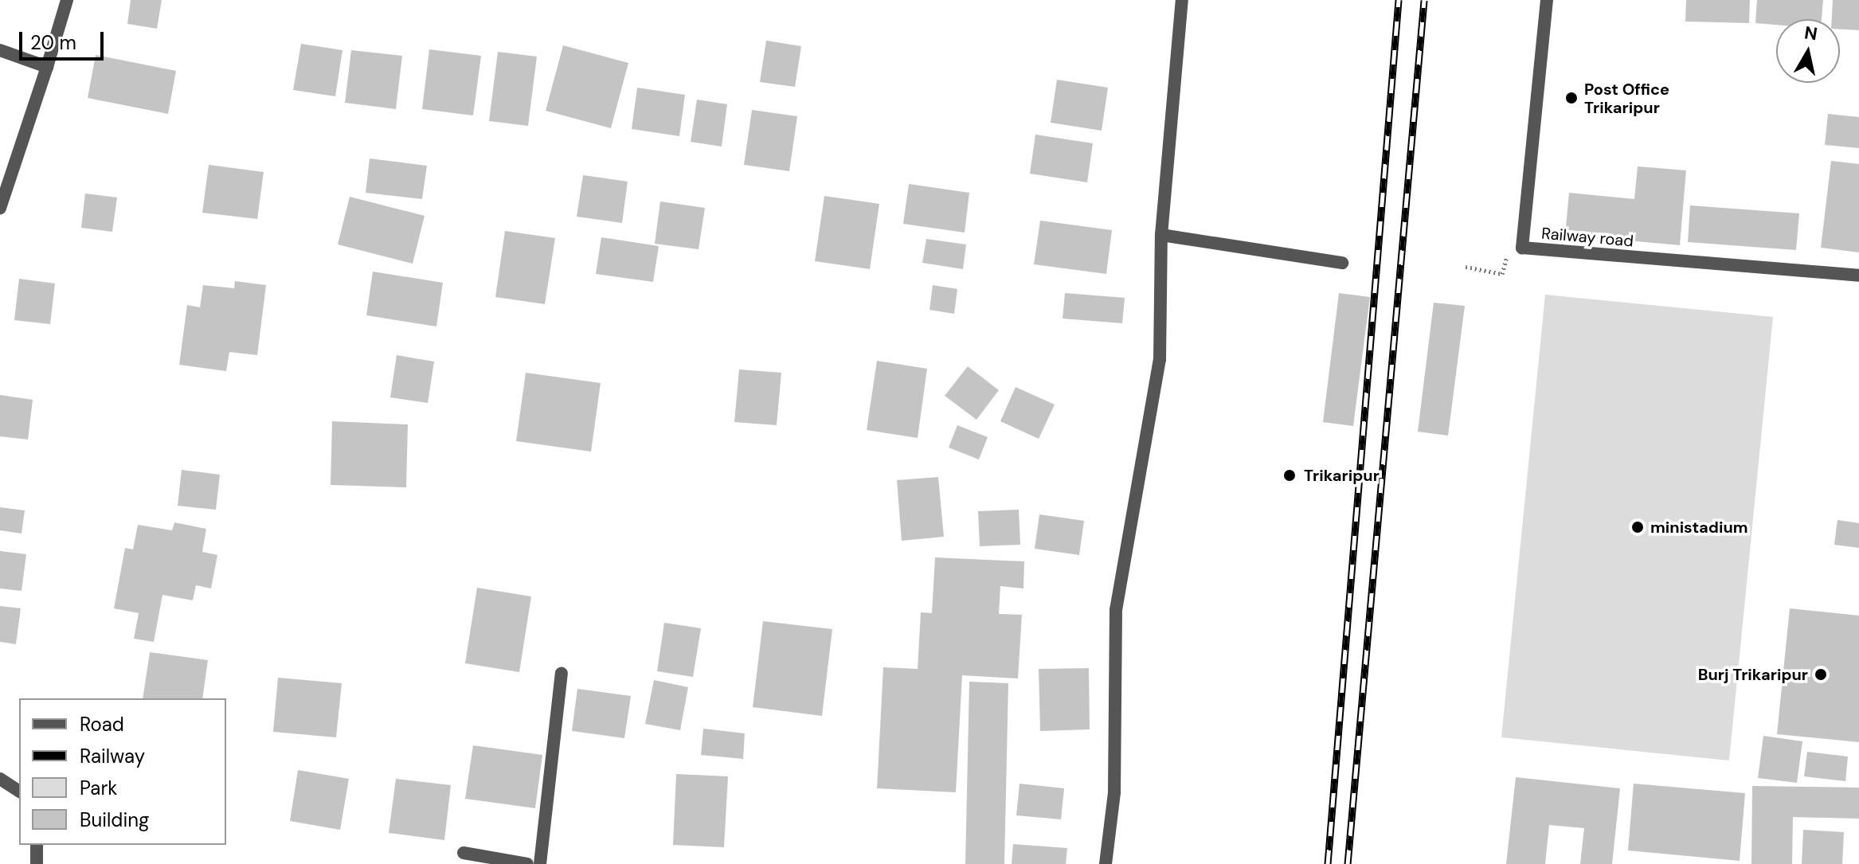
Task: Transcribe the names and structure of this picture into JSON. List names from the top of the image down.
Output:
{
  "streets": {
    "street": ["Railway road"]
  },
  "places": [
    "Post Office Trikaripur",
    "Trikaripur",
    "ministadium",
    "Burj Trikaripur"
  ],
  "legend": [
    "Road",
    "Railway",
    "Park",
    "Building"
  ],
  "scale_bar": "20 m",
  "north": "top"
}
